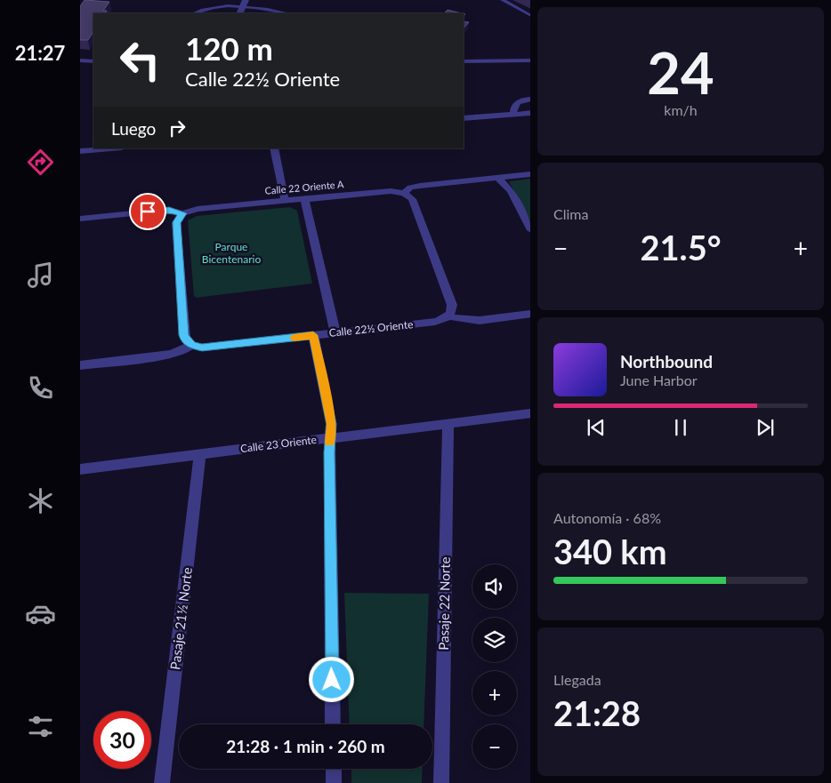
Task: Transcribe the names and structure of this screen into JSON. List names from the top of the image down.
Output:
{
  "streets": {
    "street": [
      "Calle 22 Oriente A",
      "Calle 22½ Oriente",
      "Calle 23 Oriente",
      "Pasaje 22 Norte",
      "Pasaje 21½ Norte"
    ]
  },
  "crossings": [
    ["Calle 23 Oriente", "Pasaje 22 Norte"],
    ["Calle 23 Oriente", "Pasaje 21½ Norte"]
  ],
  "parks": ["Parque Bicentenario"],
  "page": {
    "tabs": "21:27",
    "tile": [
      ["24", "km/h"],
      "Clima",
      ["Autonomía · 68%", "340 km"],
      ["Llegada", "21:28"]
    ],
    "turn": ["120 m", "Calle 22½ Oriente"],
    "then": "Luego",
    "heat": ["−", "21.5°", "+"],
    "song": ["Northbound", "June Harbor"],
    "map_buttons": ["+", "−"],
    "limit": "30",
    "trip": "21:28 · 1 min · 260 m"
  }
}
